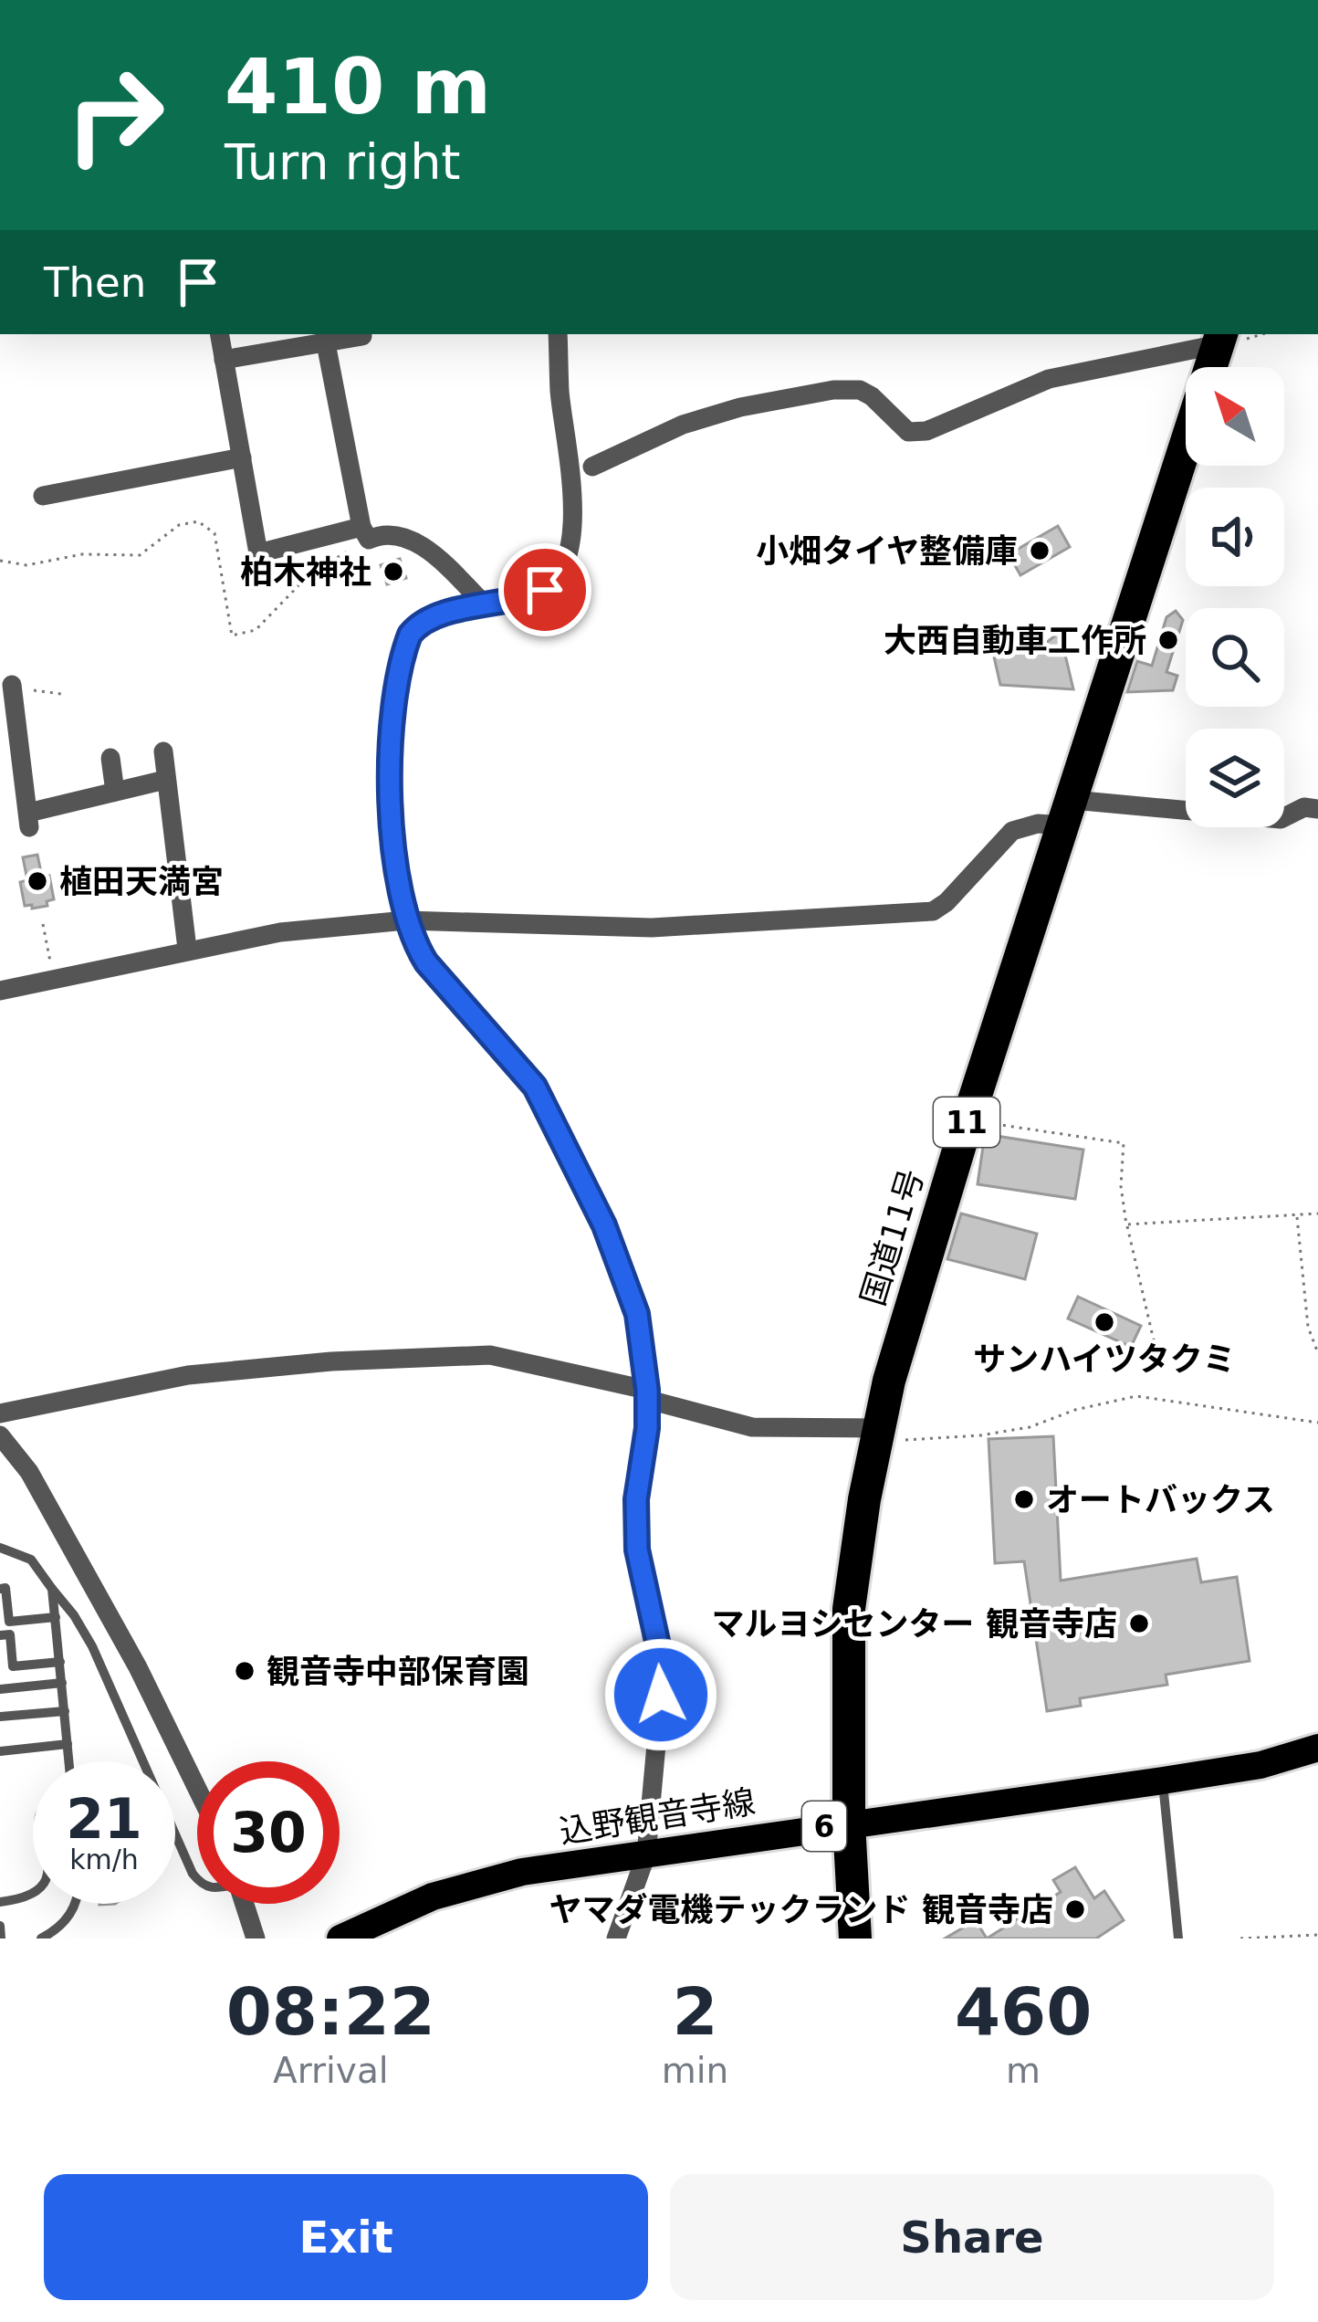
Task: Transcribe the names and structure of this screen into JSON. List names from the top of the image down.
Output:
{
  "streets": {
    "highway": ["11", "国道11号"],
    "main road": ["込野観音寺線", "6"]
  },
  "crossings": [
    ["国道11号", "込野観音寺線"]
  ],
  "places": [
    "小畑タイヤ整備庫",
    "柏木神社",
    "大西自動車工作所",
    "植田天満宮",
    "サンハイツタクミ",
    "オートバックス",
    "マルヨシセンター 観音寺店",
    "観音寺中部保育園",
    "ヤマダ電機テックランド 観音寺店"
  ],
  "north": "top left",
  "page": {
    "turn": ["410 m", "Turn right"],
    "then": "Then",
    "speed": "21 km/h",
    "limit": "30",
    "eta": [
      "08:22",
      "Arrival",
      "2",
      "min",
      "460",
      "m"
    ],
    "buttons": ["Exit", "Share"]
  }
}
